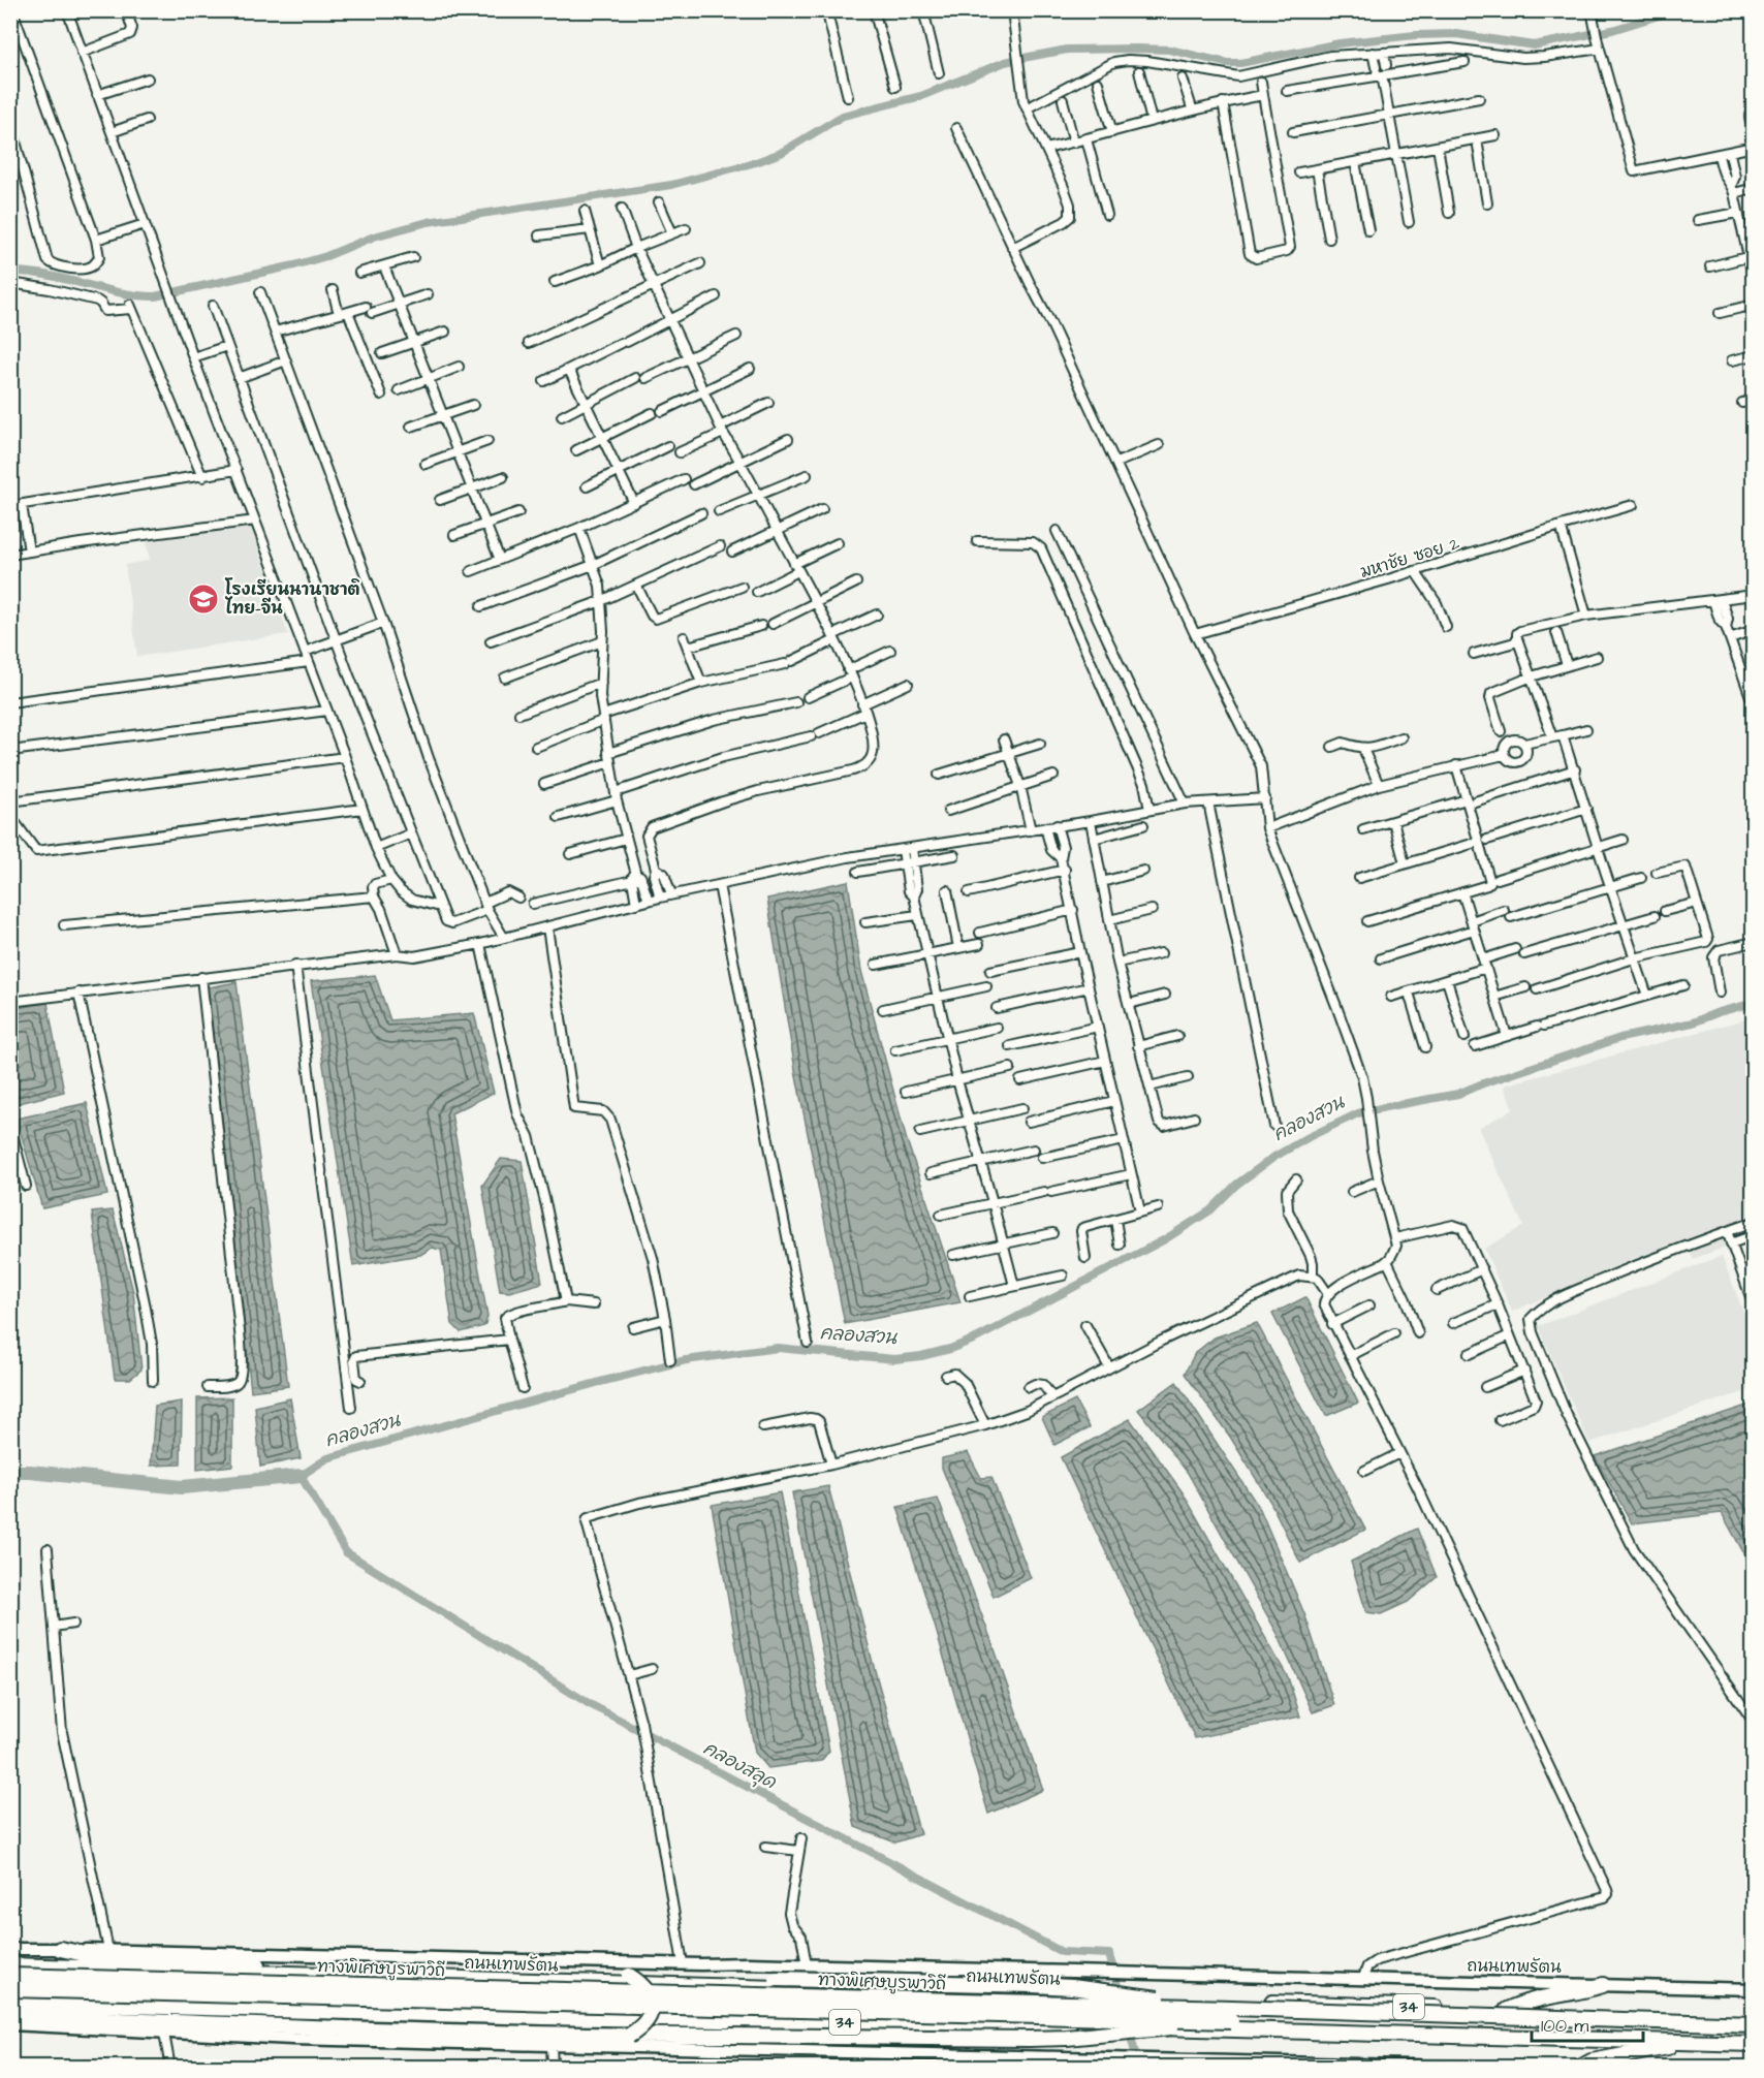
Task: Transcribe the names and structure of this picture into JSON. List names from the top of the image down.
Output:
{
  "streets": {
    "highway": ["ถนนเทพรัตน", "ทางพิเศษบูรพาวิถี", "34"],
    "street": ["มหาชัย ซอย 2"]
  },
  "water": ["คลองสวน", "คลองสลุด"],
  "places": {
    "school or university": ["โรงเรียนนานาชาติ ไทย-จีน"]
  },
  "scale_bar": "100 m"
}
